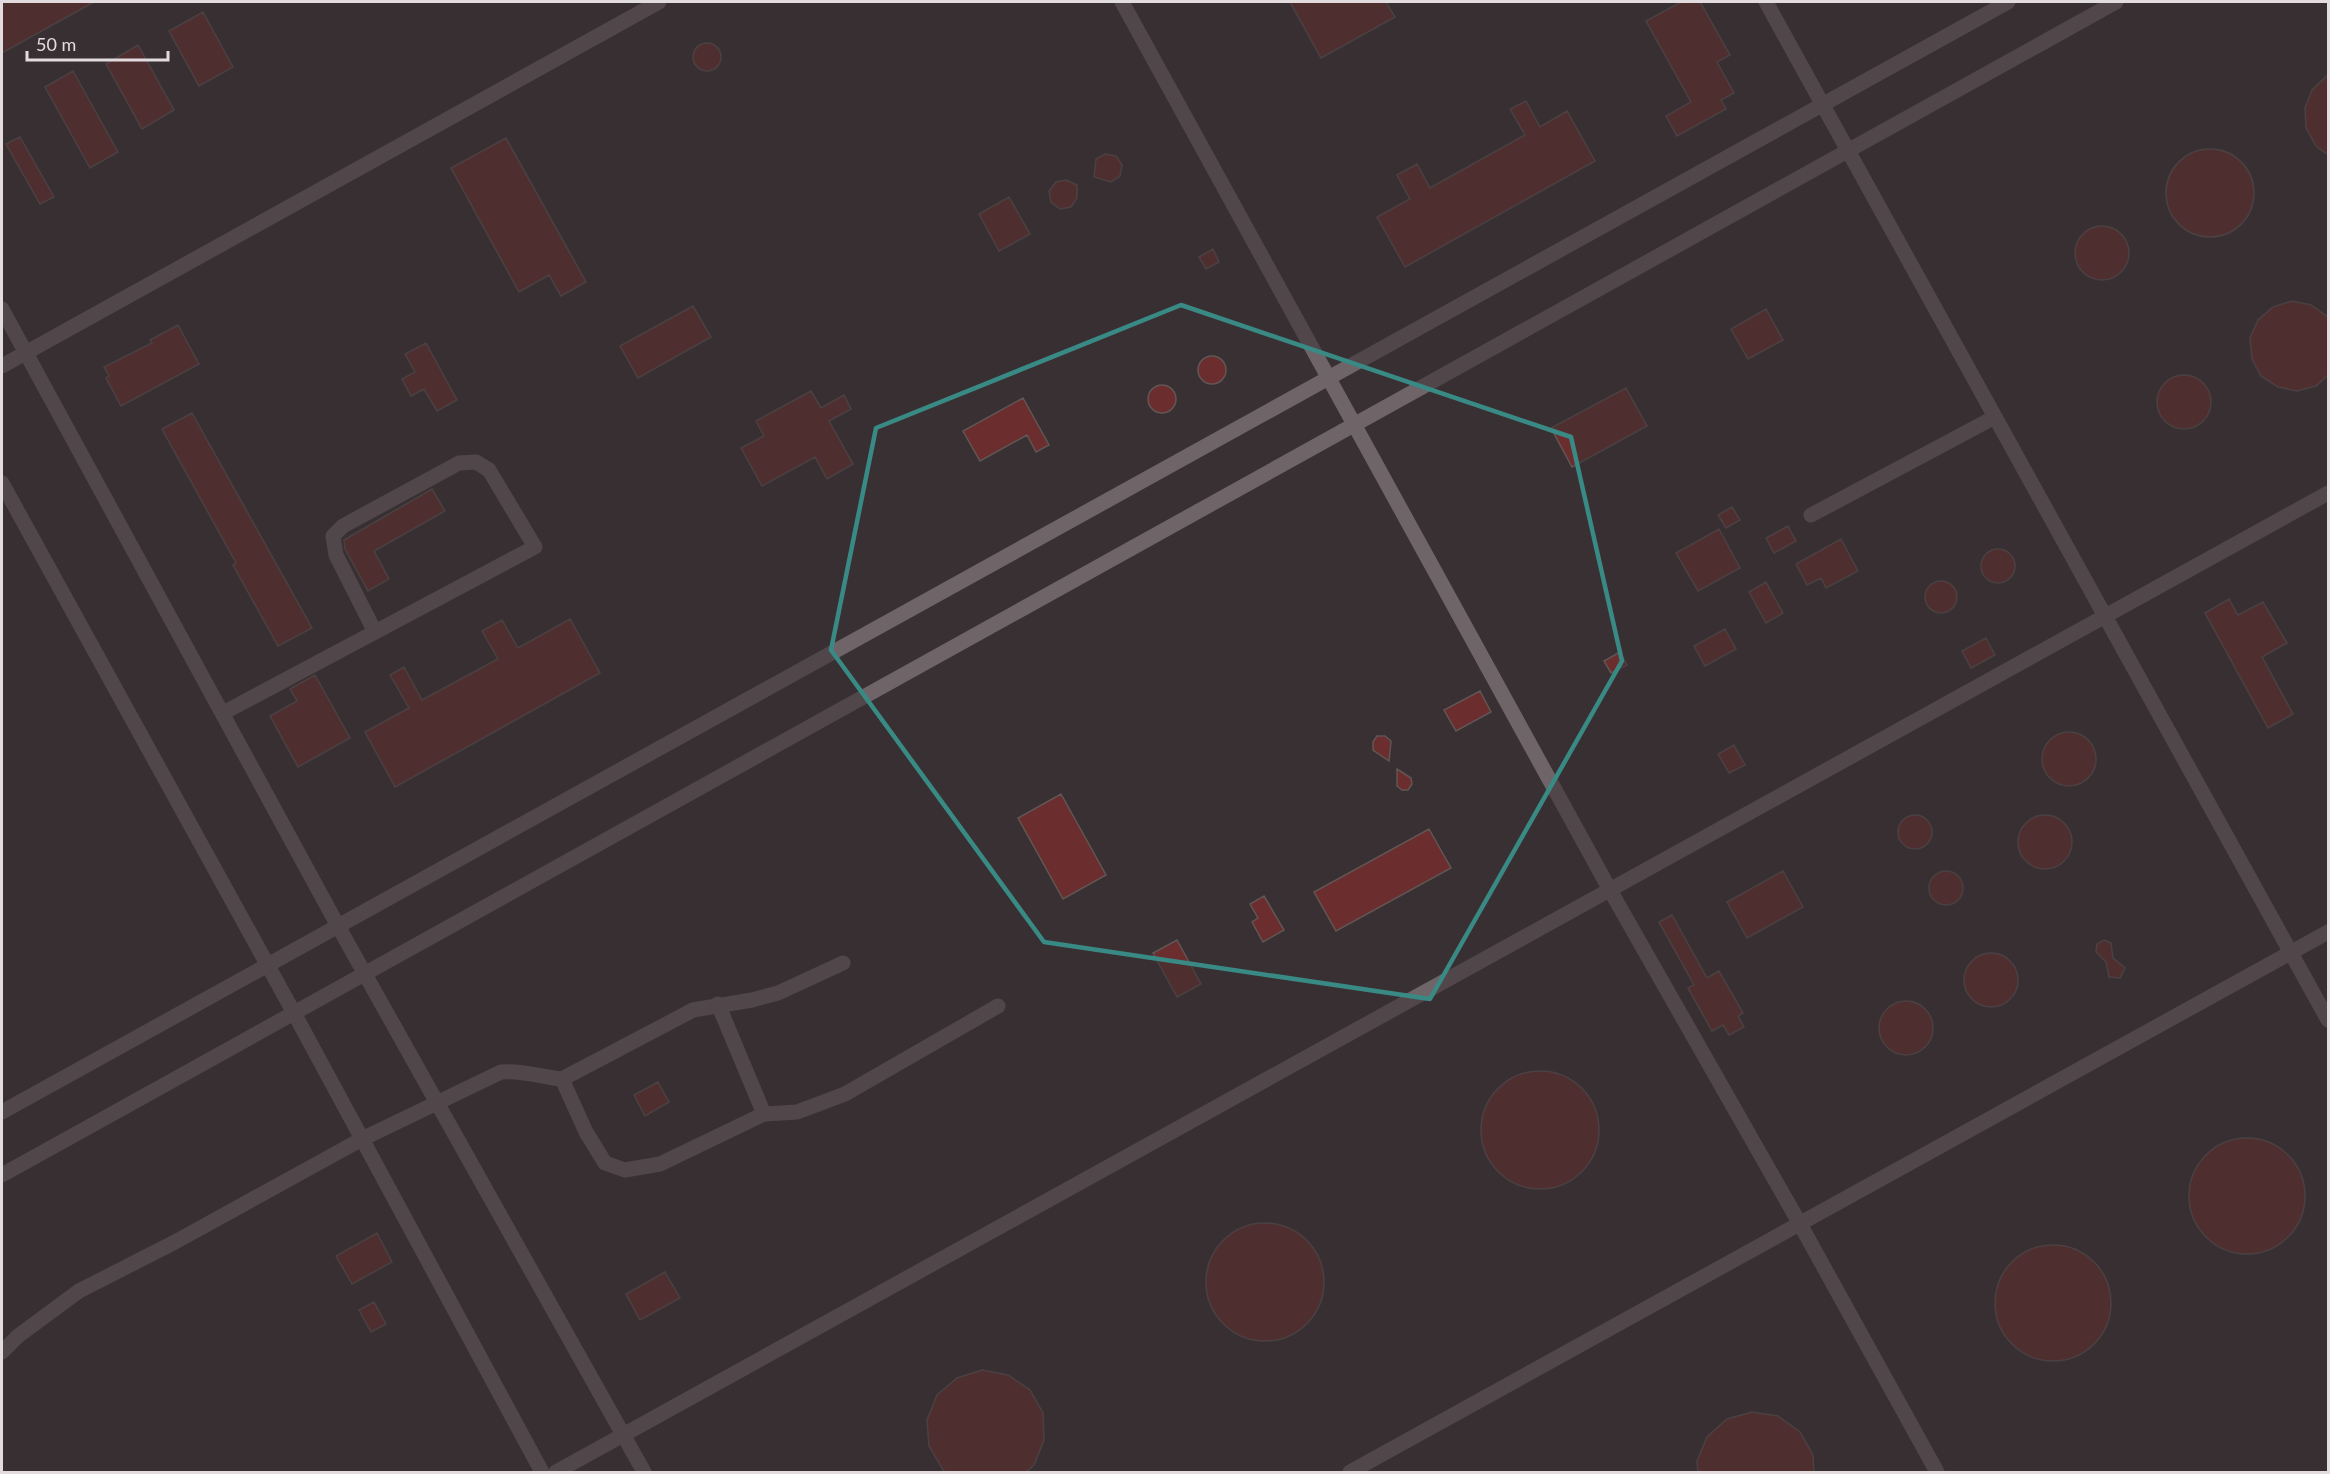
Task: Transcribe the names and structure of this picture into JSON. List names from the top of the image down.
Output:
{
  "scale_bar": "50 m"
}
